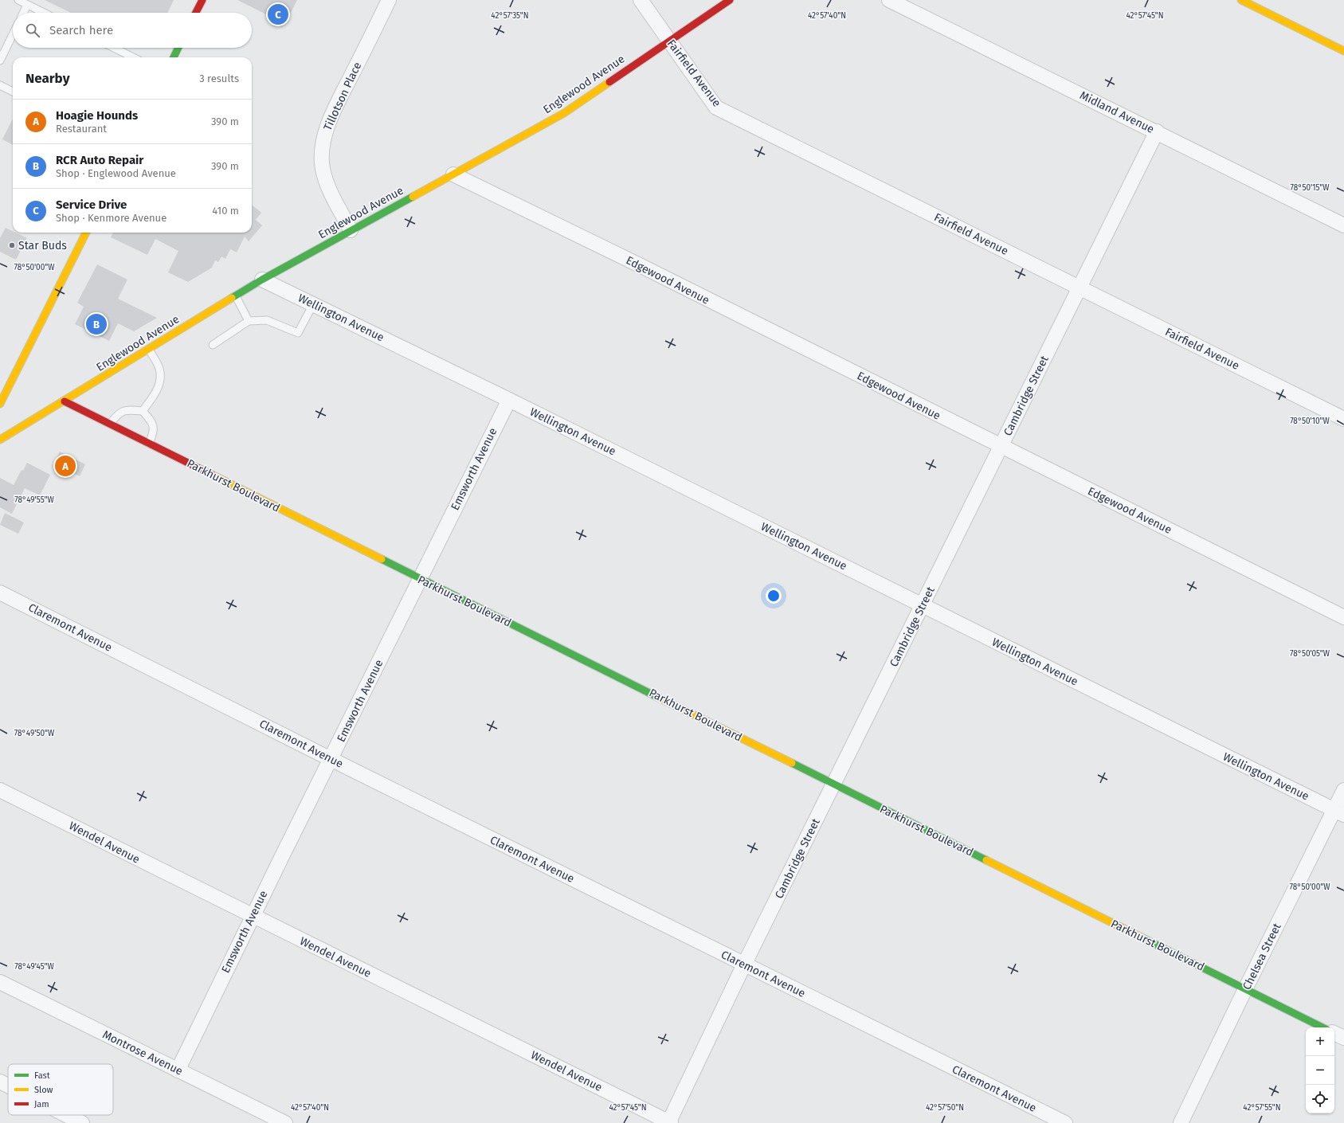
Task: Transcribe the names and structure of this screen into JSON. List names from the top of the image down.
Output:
{
  "streets": {
    "street": [
      "Fairfield Avenue",
      "Englewood Avenue",
      "Tillotson Place",
      "Midland Avenue",
      "Edgewood Avenue",
      "Wellington Avenue",
      "Cambridge Street",
      "Emsworth Avenue",
      "Parkhurst Boulevard",
      "Claremont Avenue",
      "Wendel Avenue",
      "Chelsea Street",
      "Montrose Avenue"
    ]
  },
  "crossings": [
    ["Fairfield Avenue", "Englewood Avenue"],
    ["Fairfield Avenue", "Cambridge Street"],
    ["Englewood Avenue", "Tillotson Place"],
    ["Englewood Avenue", "Edgewood Avenue"],
    ["Englewood Avenue", "Wellington Avenue"],
    ["Englewood Avenue", "Parkhurst Boulevard"],
    ["Midland Avenue", "Cambridge Street"],
    ["Edgewood Avenue", "Cambridge Street"],
    ["Wellington Avenue", "Cambridge Street"],
    ["Wellington Avenue", "Emsworth Avenue"],
    ["Wellington Avenue", "Chelsea Street"],
    ["Cambridge Street", "Parkhurst Boulevard"],
    ["Cambridge Street", "Claremont Avenue"],
    ["Cambridge Street", "Wendel Avenue"],
    ["Emsworth Avenue", "Parkhurst Boulevard"],
    ["Emsworth Avenue", "Claremont Avenue"],
    ["Emsworth Avenue", "Wendel Avenue"],
    ["Emsworth Avenue", "Montrose Avenue"],
    ["Parkhurst Boulevard", "Chelsea Street"]
  ],
  "places": ["Star Buds"],
  "legend": ["Fast", "Slow", "Jam"],
  "page": {
    "pins": ["C", "B", "A"],
    "search": "Search here",
    "heading": ["Nearby", "3 results"],
    "list": [
      {
        "mark": "A",
        "name": "Hoagie Hounds",
        "note": "Restaurant",
        "value": "390 m"
      },
      {
        "mark": "B",
        "name": "RCR Auto Repair",
        "note": "Shop · Englewood Avenue",
        "value": "390 m"
      },
      {
        "mark": "C",
        "name": "Service Drive",
        "note": "Shop · Kenmore Avenue",
        "value": "410 m"
      }
    ],
    "map_buttons": ["+", "−"]
  },
  "coordinates": [
    "42°57'35\"N",
    "42°57'40\"N",
    "42°57'45\"N",
    "78°50'15\"W",
    "78°50'00\"W",
    "78°50'10\"W",
    "78°49'55\"W",
    "78°50'05\"W",
    "78°49'50\"W",
    "78°49'45\"W",
    "42°57'50\"N",
    "42°57'55\"N"
  ]
}
